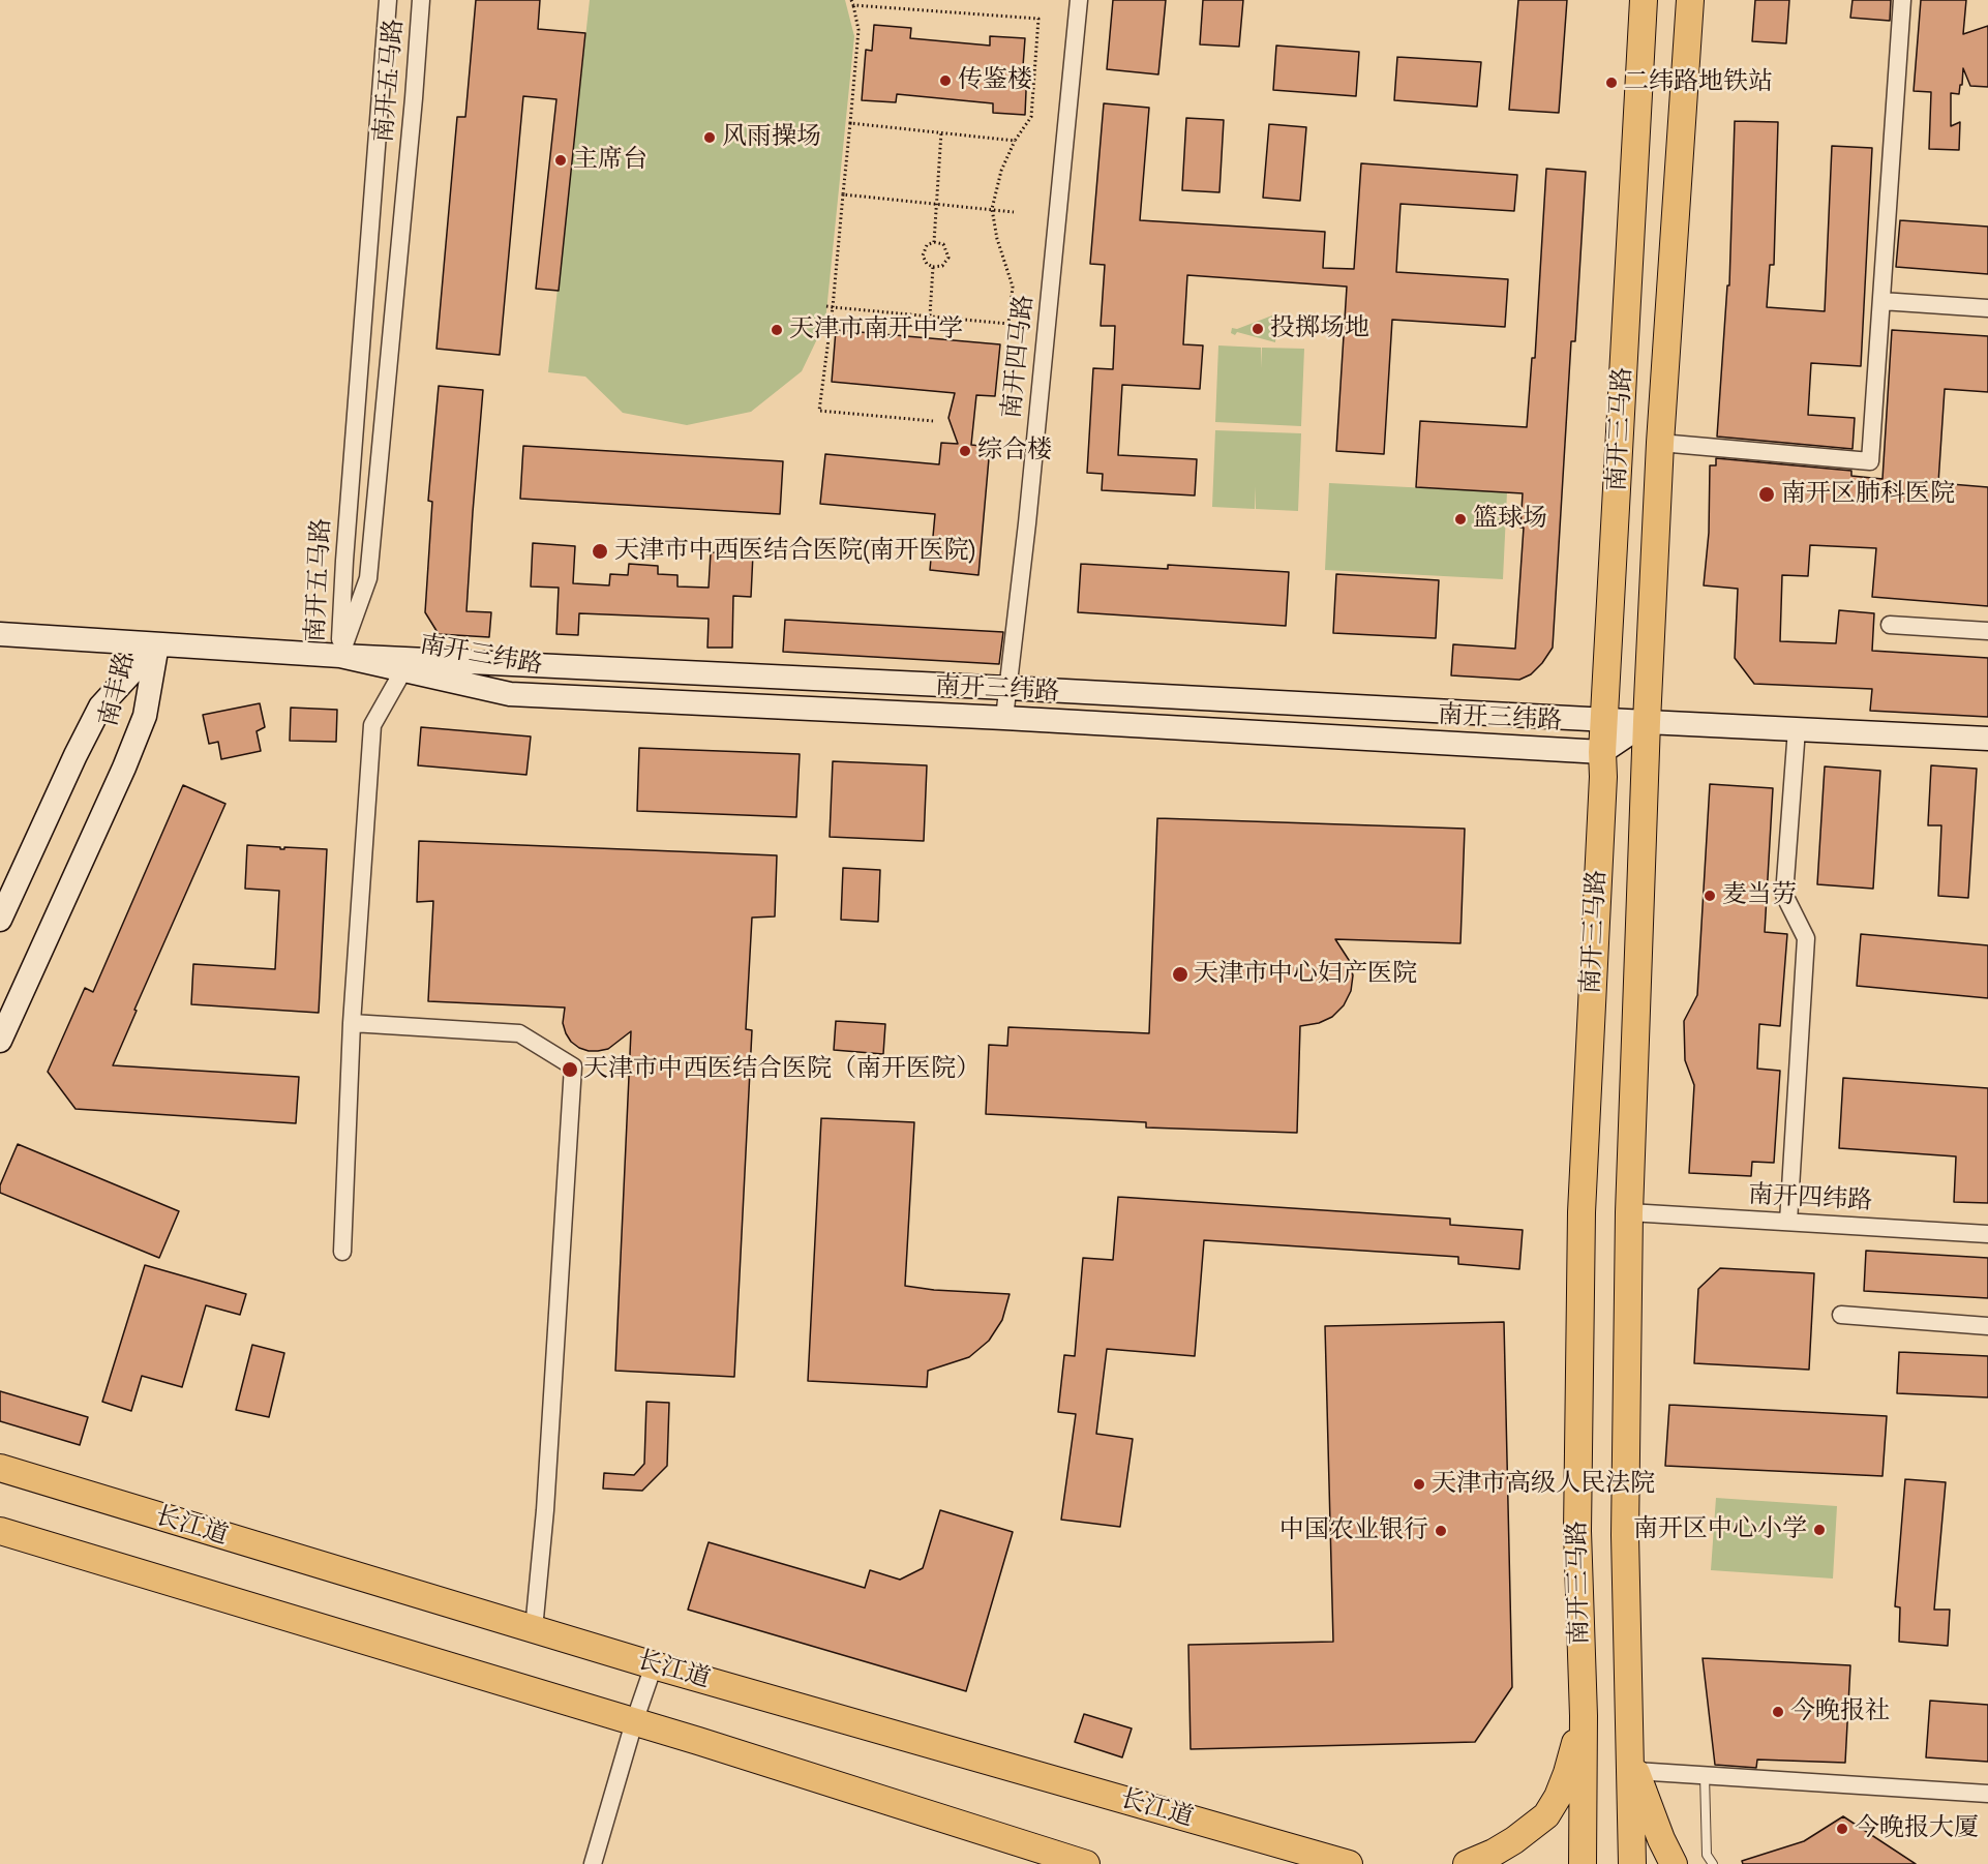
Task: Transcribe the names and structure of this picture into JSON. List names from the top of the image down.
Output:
{
  "streets": {
    "main road": ["南开三马路", "长江道"],
    "street": [
      "南开五马路",
      "南开四马路",
      "南开三纬路",
      "南丰路",
      "南开四纬路"
    ]
  },
  "crossings": [
    ["南开五马路", "南开三纬路"],
    ["南开四马路", "南开三纬路"],
    ["南开三马路", "南开三纬路"],
    ["南开三马路", "南开四纬路"],
    ["南开三纬路", "南丰路"]
  ],
  "places": [
    "传鉴楼",
    "二纬路地铁站",
    "风雨操场",
    "主席台",
    "投掷场地",
    "天津市南开中学",
    "综合楼",
    "南开区肺科医院",
    "篮球场",
    "天津市中西医结合医院(南开医院)",
    "麦当劳",
    "天津市中心妇产医院",
    "天津市中西医结合医院（南开医院）",
    "天津市高级人民法院",
    "南开区中心小学",
    "中国农业银行",
    "今晚报社",
    "今晚报大厦"
  ]
}
